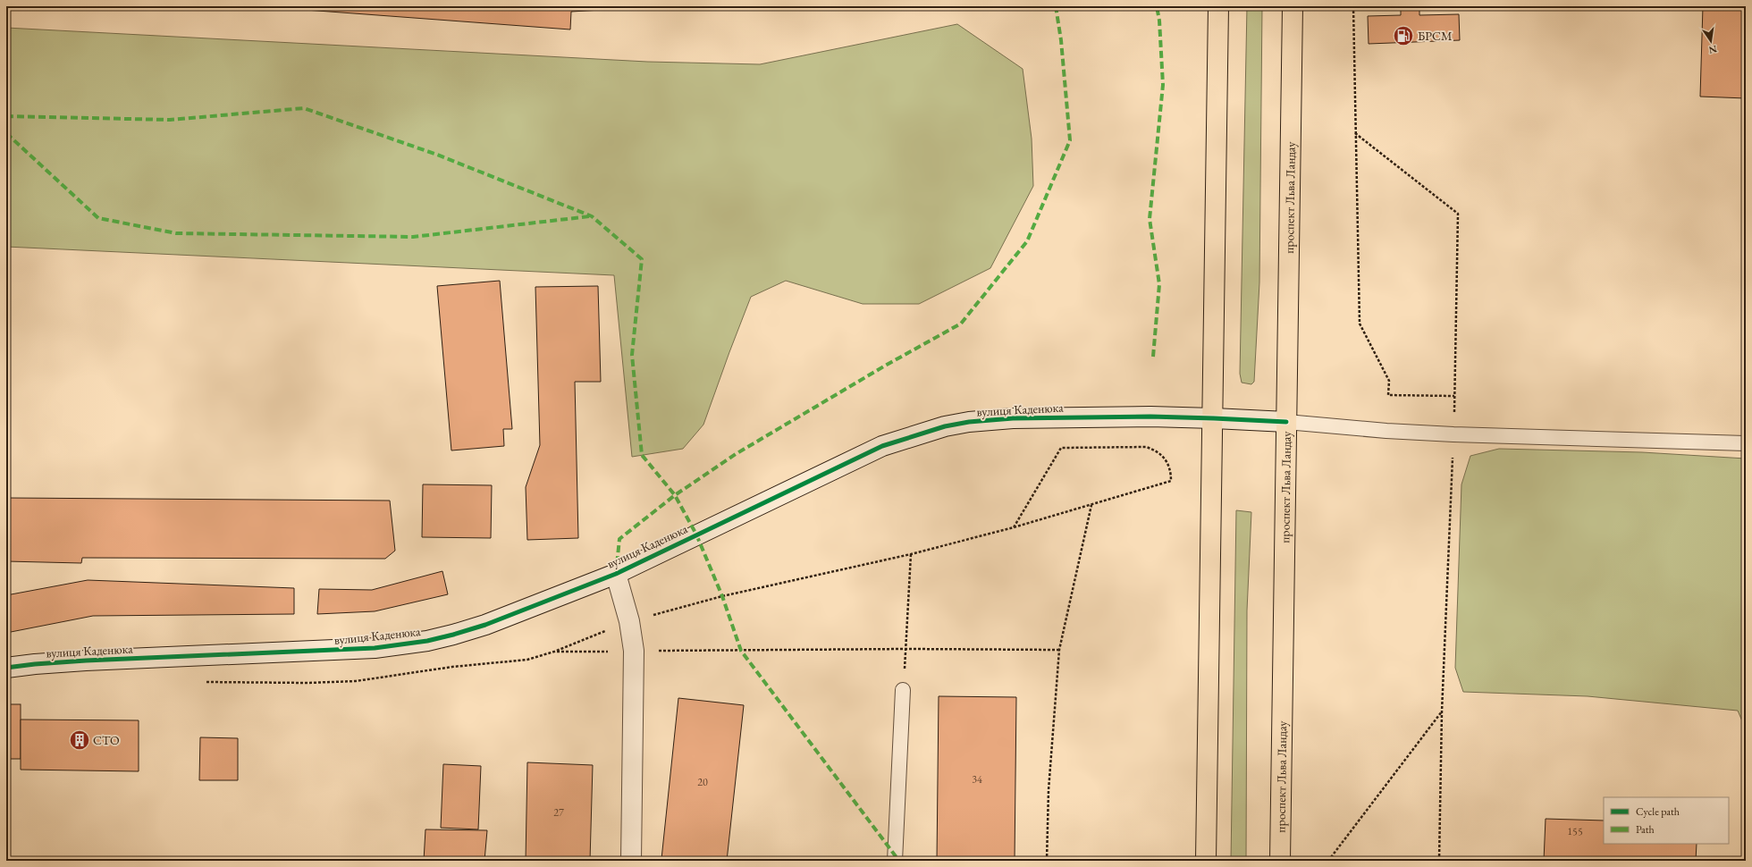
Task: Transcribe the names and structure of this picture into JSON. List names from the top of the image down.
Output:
{
  "streets": {
    "main road": ["проспект Льва Ландау"],
    "street": ["вулиця Каденюка"]
  },
  "crossings": [
    ["проспект Льва Ландау", "вулиця Каденюка"]
  ],
  "places": {
    "fuel station": ["БРСМ"],
    "building": ["СТО"]
  },
  "house_numbers": [
    "34",
    "20",
    "27",
    "155"
  ],
  "legend": ["Cycle path", "Path"],
  "north": "bottom"
}
